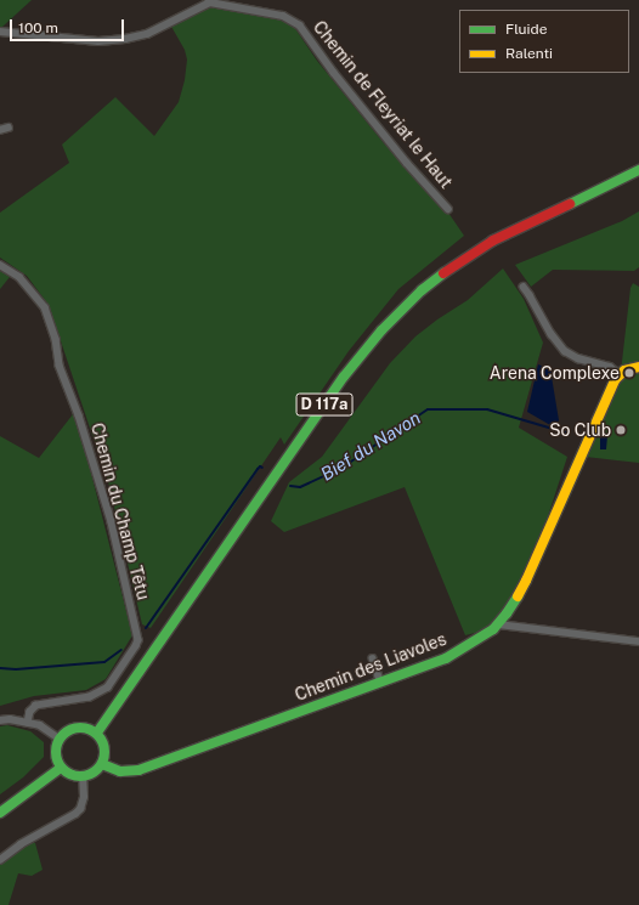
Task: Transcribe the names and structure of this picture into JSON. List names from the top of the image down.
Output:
{
  "streets": {
    "main road": ["D 117a", "Chemin des Liavoles"],
    "street": ["Chemin de Fleyriat le Haut", "Chemin du Champ Têtu"]
  },
  "crossings": [
    ["D 117a", "Chemin des Liavoles"]
  ],
  "water": ["Bief du Navon"],
  "places": ["Arena Complexe", "So Club"],
  "legend": ["Fluide", "Ralenti"],
  "scale_bar": "100 m"
}
